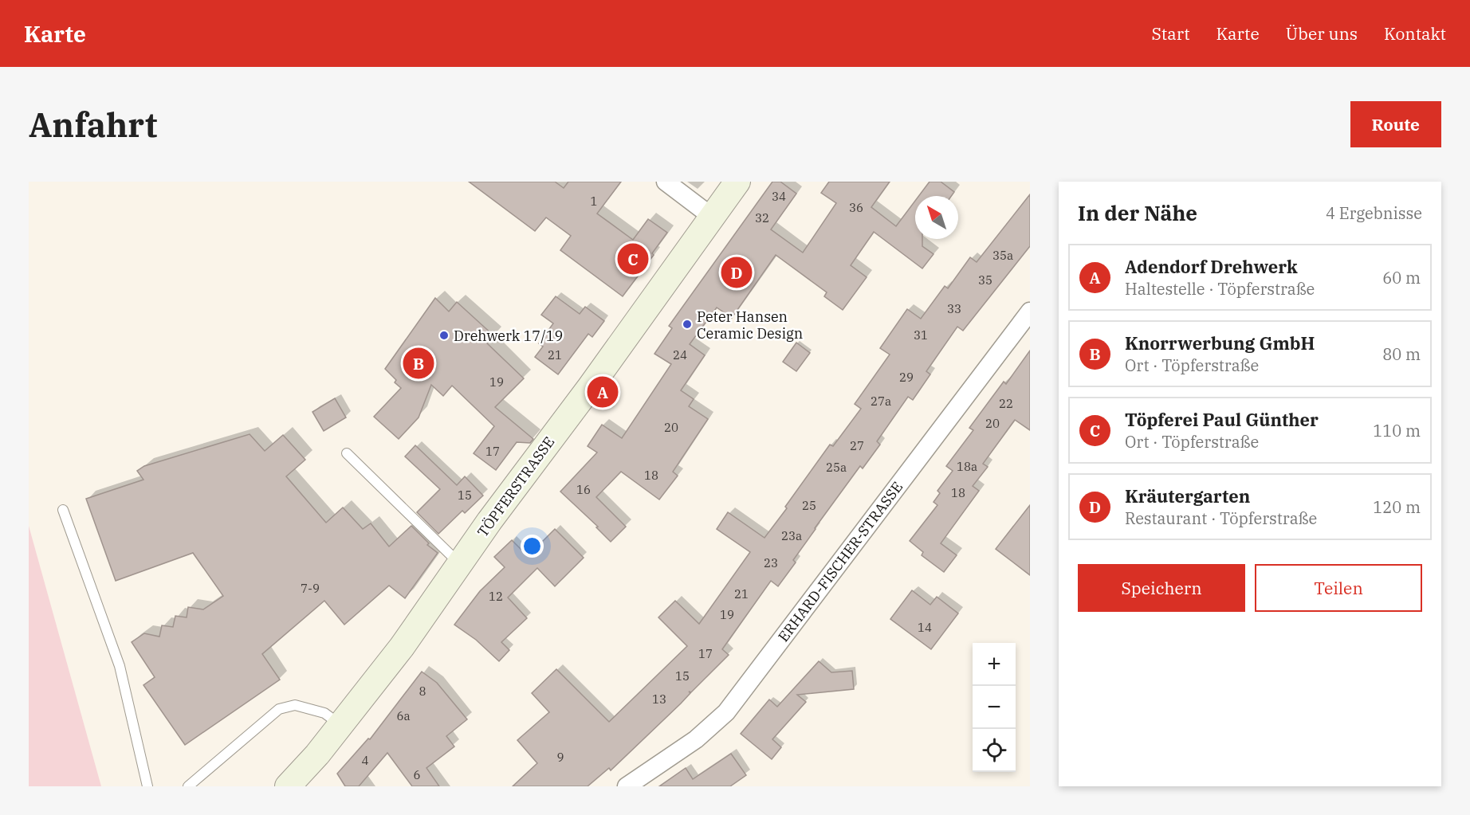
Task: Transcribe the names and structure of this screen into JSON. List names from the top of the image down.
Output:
{
  "streets": {
    "main road": ["TÖPFERSTRASSE"],
    "street": ["ERHARD-FISCHER-STRASSE"]
  },
  "places": ["Peter Hansen Ceramic Design", "Drehwerk 17/19"],
  "house_numbers": [
    "34",
    "1",
    "36",
    "32",
    "35a",
    "35",
    "33",
    "31",
    "21",
    "24",
    "29",
    "19",
    "27a",
    "22",
    "20",
    "20",
    "27",
    "17",
    "18a",
    "25a",
    "18",
    "16",
    "18",
    "15",
    "25",
    "23a",
    "23",
    "7-9",
    "21",
    "12",
    "19",
    "14",
    "17",
    "15",
    "8",
    "13",
    "6a",
    "9",
    "4",
    "6"
  ],
  "north": "top left",
  "page": {
    "header": "Karte",
    "nav": [
      "Start",
      "Karte",
      "Über uns",
      "Kontakt"
    ],
    "buttons": [
      "Route",
      ["Speichern", "Teilen"]
    ],
    "title": "Anfahrt",
    "heading": ["In der Nähe", "4 Ergebnisse"],
    "pins": [
      "C",
      "D",
      "B",
      "A"
    ],
    "list": [
      {
        "mark": "A",
        "name": "Adendorf Drehwerk",
        "note": "Haltestelle · Töpferstraße",
        "value": "60 m"
      },
      {
        "mark": "B",
        "name": "Knorrwerbung GmbH",
        "note": "Ort · Töpferstraße",
        "value": "80 m"
      },
      {
        "mark": "C",
        "name": "Töpferei Paul Günther",
        "note": "Ort · Töpferstraße",
        "value": "110 m"
      },
      {
        "mark": "D",
        "name": "Kräutergarten",
        "note": "Restaurant · Töpferstraße",
        "value": "120 m"
      }
    ],
    "map_buttons": ["+", "−"]
  }
}
